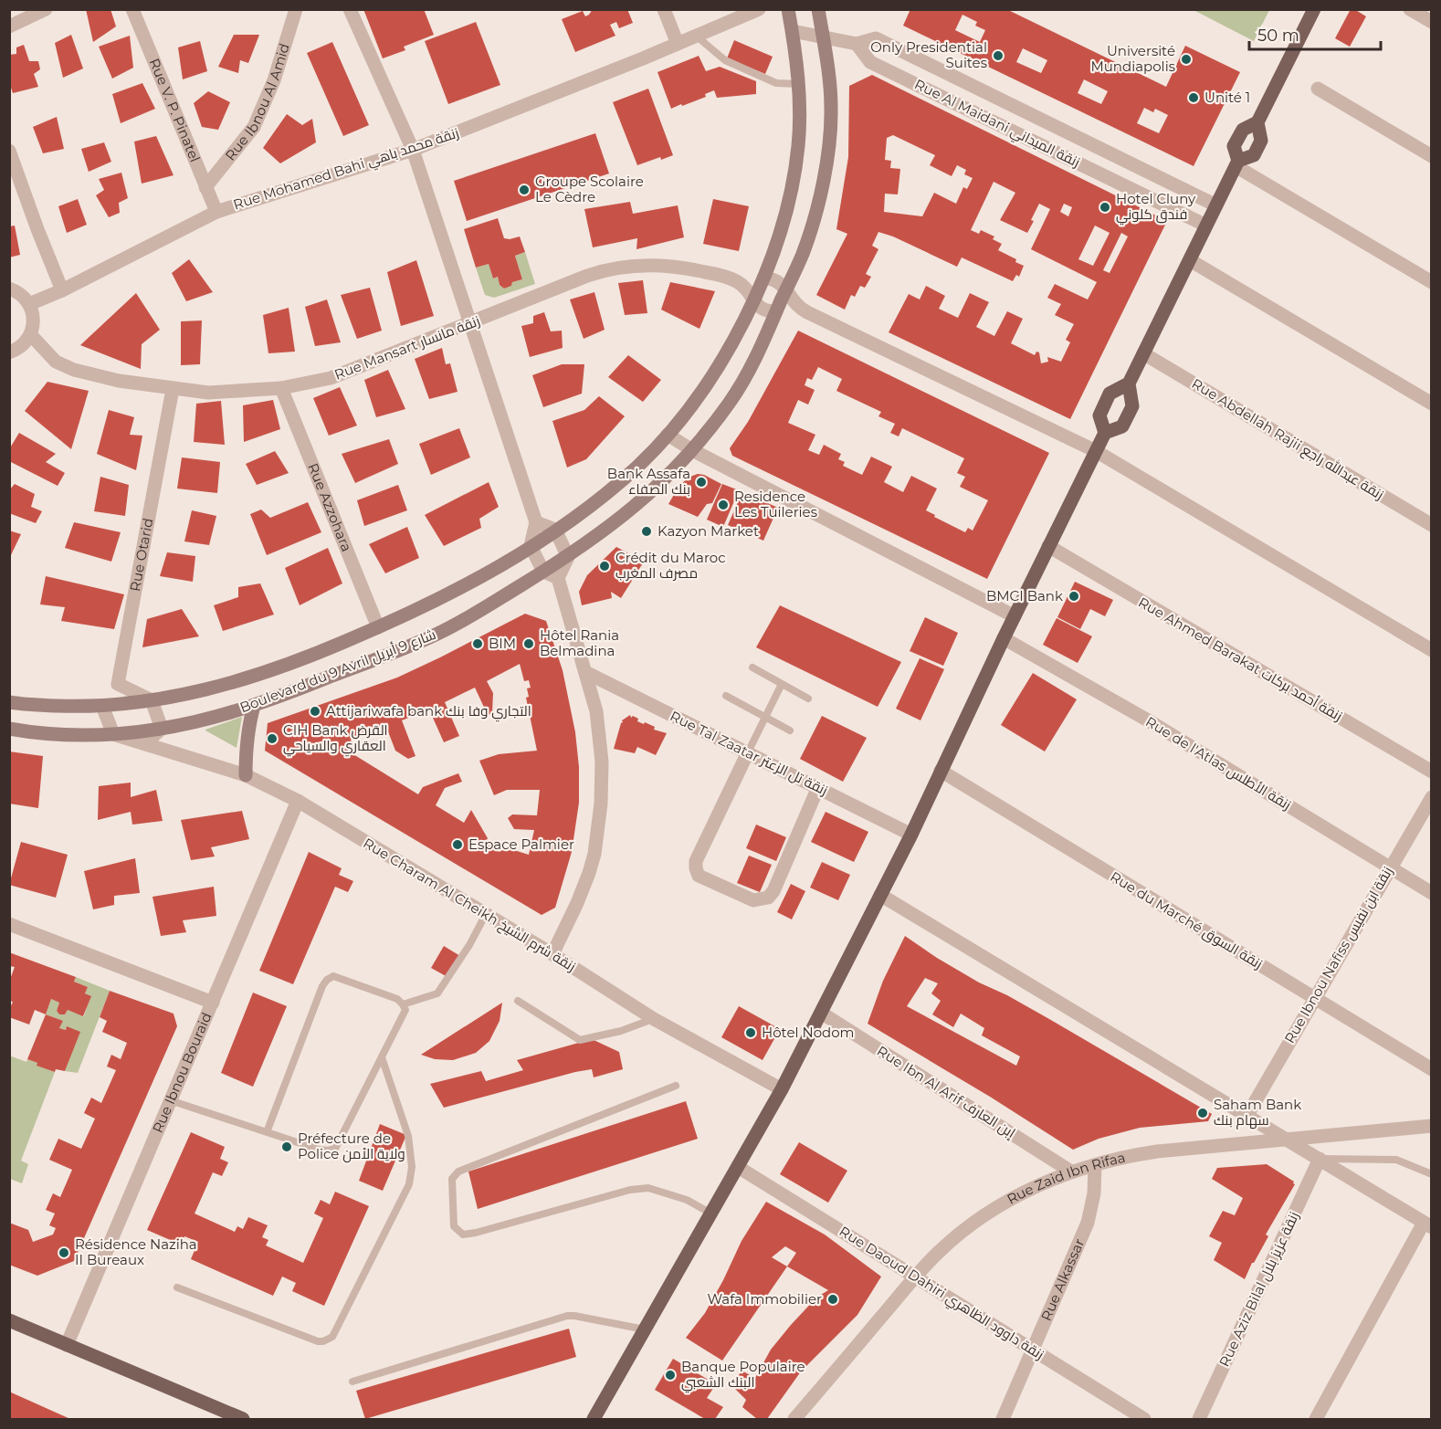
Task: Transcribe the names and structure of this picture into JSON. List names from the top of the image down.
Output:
{
  "streets": {
    "street": [
      "Rue Ibnou Al Amid",
      "Rue V. P. Pinatel",
      "Rue Al Maidani زنقة الميداني",
      "Rue Mohamed Bahi زنقة محمد باهي",
      "Rue Mansart زنقة مانسار",
      "Rue Abdellah Rajii زنقة عبدالله راجع",
      "Rue Azzohara",
      "Rue Otarid",
      "Rue Ahmed Barakat زنقة أحمد بركات",
      "Boulevard du 9 Avril شارع 9 أبريل",
      "Rue Tal Zaatar زنقة تل الزعتر",
      "Rue de l'Atlas زنقة الأطلس",
      "Rue Charam Al Cheikh زنقة شرم الشيخ",
      "Rue du Marché زنقة السوق",
      "Rue Ibnou Nafiss زنقة ابن نفيس",
      "Rue Ibnou Bouraid",
      "Rue Ibn Al Arif إبن العارف",
      "Rue Zaid Ibn Rifaa",
      "Rue Alkassar",
      "Rue Aziz Bilal زنقة عزيز بلال",
      "Rue Daoud Dahiri زنقة داوود الظاهري"
    ]
  },
  "crossings": [
    ["Rue Ibnou Al Amid", "Rue V. P. Pinatel"],
    ["Rue V. P. Pinatel", "Rue Mohamed Bahi زنقة محمد باهي"],
    ["Rue Mansart زنقة مانسار", "Rue Azzohara"],
    ["Rue Mansart زنقة مانسار", "Rue Otarid"],
    ["Rue Mansart زنقة مانسار", "Boulevard du 9 Avril شارع 9 أبريل"],
    ["Rue Azzohara", "Boulevard du 9 Avril شارع 9 أبريل"],
    ["Rue Otarid", "Boulevard du 9 Avril شارع 9 أبريل"],
    ["Boulevard du 9 Avril شارع 9 أبريل", "Rue Charam Al Cheikh زنقة شرم الشيخ"],
    ["Rue de l'Atlas زنقة الأطلس", "Rue Ibnou Nafiss زنقة ابن نفيس"],
    ["Rue Charam Al Cheikh زنقة شرم الشيخ", "Rue Ibnou Bouraid"],
    ["Rue du Marché زنقة السوق", "Rue Ibnou Nafiss زنقة ابن نفيس"],
    ["Rue Ibn Al Arif إبن العارف", "Rue Zaid Ibn Rifaa"],
    ["Rue Zaid Ibn Rifaa", "Rue Alkassar"],
    ["Rue Zaid Ibn Rifaa", "Rue Daoud Dahiri زنقة داوود الظاهري"],
    ["Rue Alkassar", "Rue Daoud Dahiri زنقة داوود الظاهري"]
  ],
  "places": [
    "Only Presidential Suites",
    "Université Mundiapolis",
    "Unité 1",
    "Groupe Scolaire Le Cèdre",
    "Hotel Cluny فندق كلوني",
    "Bank Assafa بنك الصفاء",
    "Residence Les Tuileries",
    "Kazyon Market",
    "Crédit du Maroc مصرف المغرب",
    "BMCI Bank",
    "BIM",
    "Hôtel Rania Belmadina",
    "Attijariwafa bank التجاري وفا بنك",
    "CIH Bank القرض العقاري والسياحي",
    "Espace Palmier",
    "Hôtel Nodom",
    "Saham Bank سهام بنك",
    "Préfecture de Police ولاية الأمن",
    "Résidence Naziha II Bureaux",
    "Wafa Immobilier",
    "Banque Populaire البنك الشعبي"
  ],
  "scale_bar": "50 m"
}
